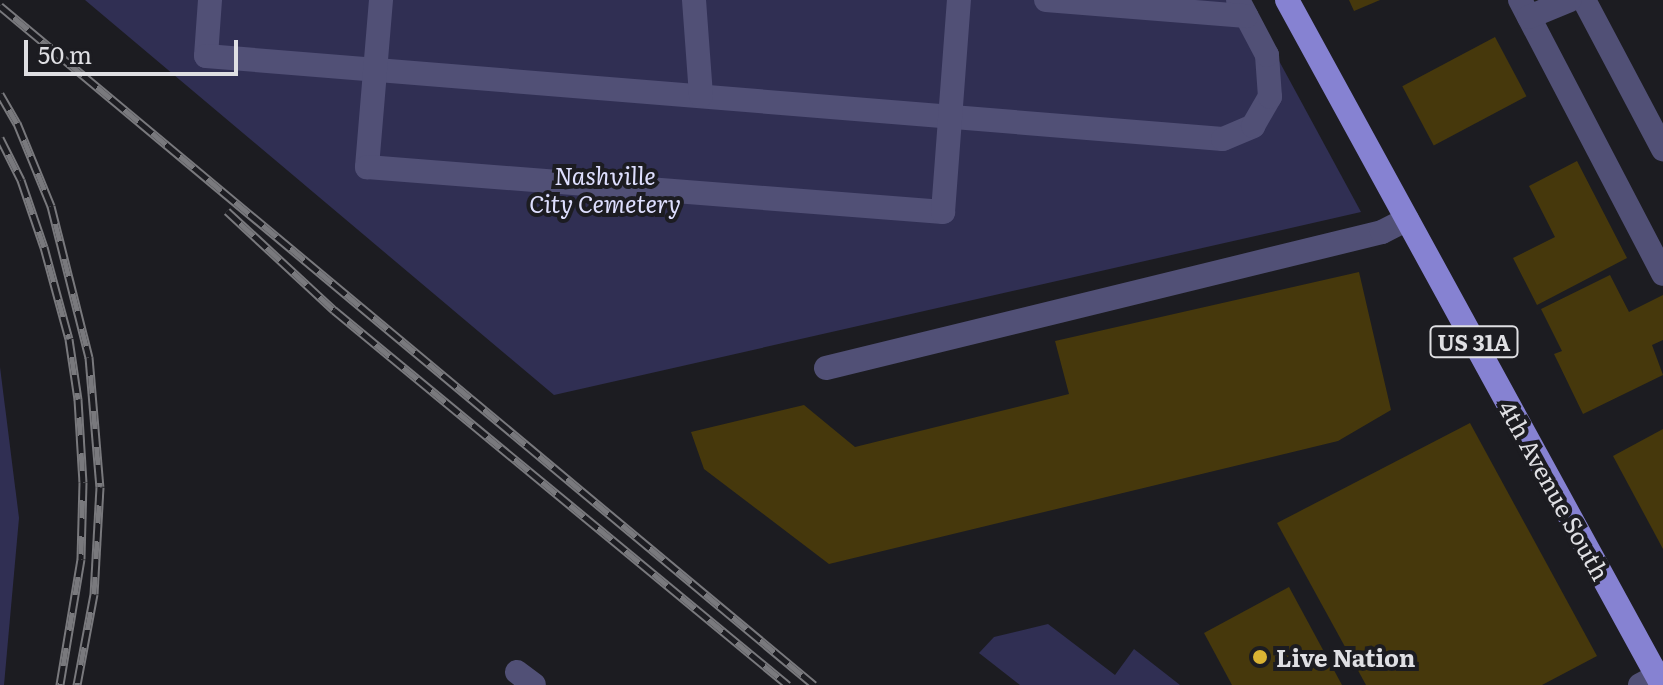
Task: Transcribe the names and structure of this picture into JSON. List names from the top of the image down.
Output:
{
  "streets": {
    "main road": ["US 31A", "4th Avenue South"]
  },
  "parks": ["Nashville City Cemetery"],
  "places": ["Live Nation"],
  "scale_bar": "50 m"
}
